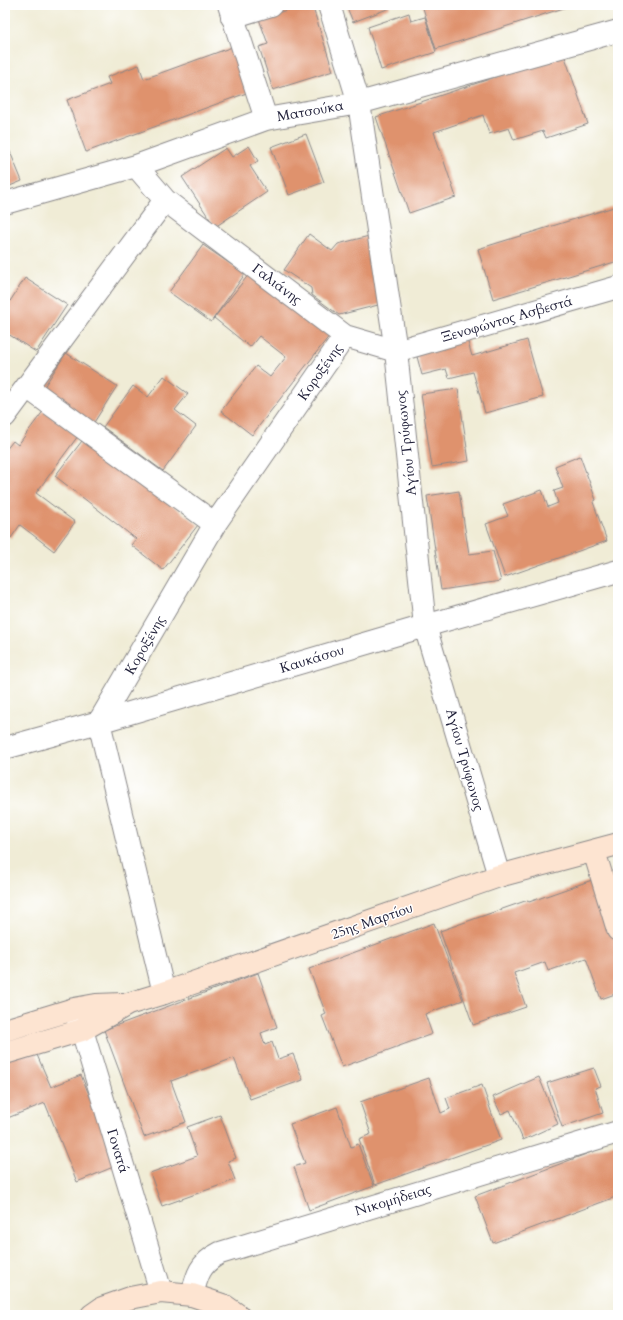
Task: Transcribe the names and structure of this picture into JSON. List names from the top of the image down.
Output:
{
  "streets": {
    "main road": ["25ης Μαρτίου"],
    "street": [
      "Ματσούκα",
      "Γαλιάνης",
      "Ξενοφώντος Ασβεστά",
      "Κοροξένης",
      "Αγίου Τρύφωνος",
      "Καυκάσου",
      "Γονατά",
      "Νικομήδειας"
    ]
  },
  "crossings": [
    ["Ματσούκα", "Γαλιάνης"],
    ["Ματσούκα", "Αγίου Τρύφωνος"],
    ["Γαλιάνης", "Ξενοφώντος Ασβεστά"],
    ["Γαλιάνης", "Κοροξένης"],
    ["Γαλιάνης", "Αγίου Τρύφωνος"],
    ["Ξενοφώντος Ασβεστά", "Αγίου Τρύφωνος"],
    ["Κοροξένης", "Καυκάσου"],
    ["Αγίου Τρύφωνος", "Καυκάσου"],
    ["Αγίου Τρύφωνος", "25ης Μαρτίου"],
    ["25ης Μαρτίου", "Γονατά"]
  ]
}
